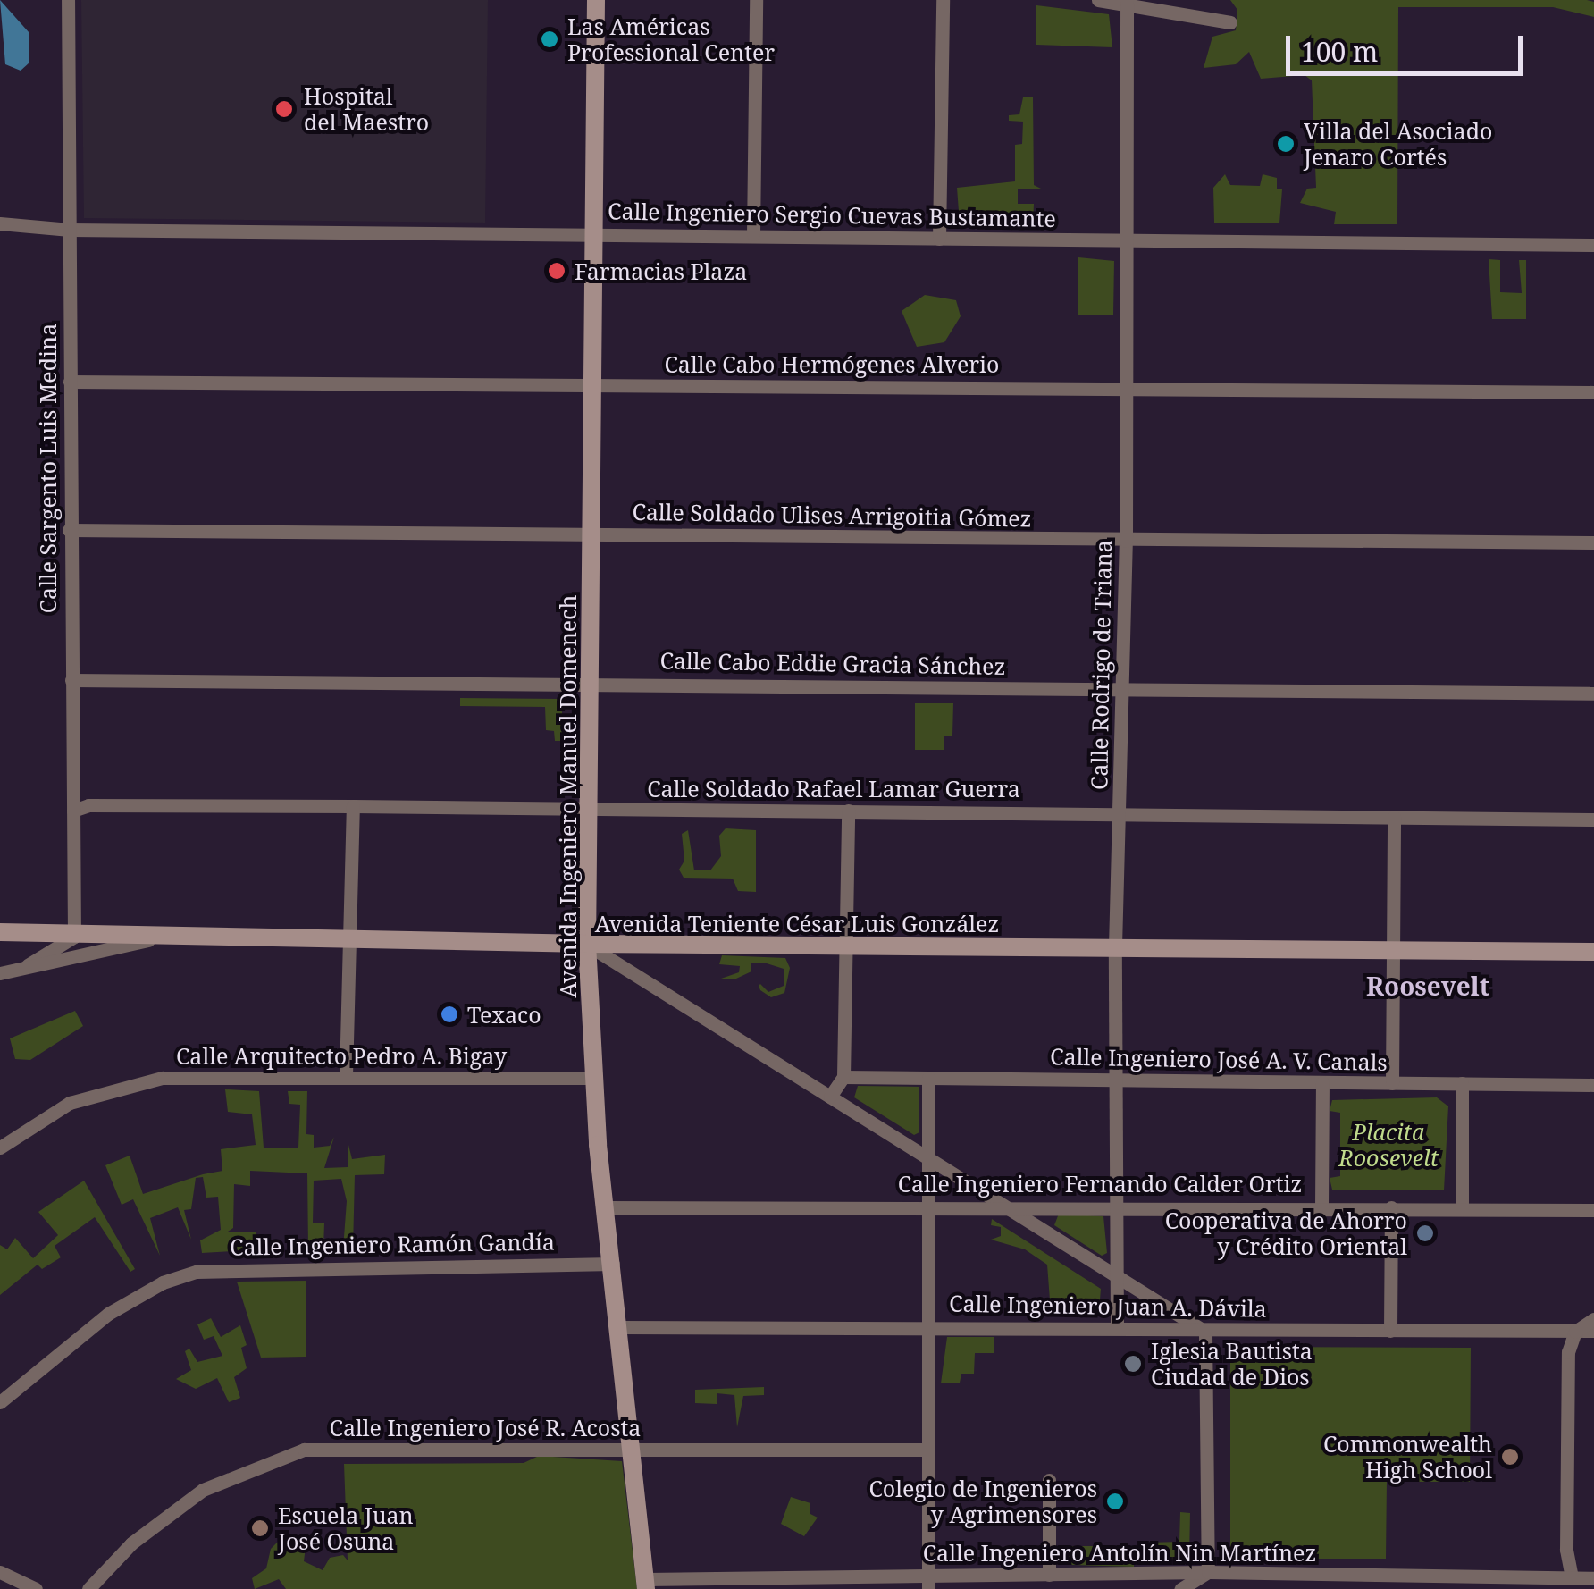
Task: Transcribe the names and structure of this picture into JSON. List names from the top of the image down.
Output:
{
  "streets": {
    "street": [
      "Calle Ingeniero Sergio Cuevas Bustamante",
      "Calle Cabo Hermógenes Alverio",
      "Calle Sargento Luis Medina",
      "Calle Soldado Ulises Arrigoitia Gómez",
      "Calle Cabo Eddie Gracia Sánchez",
      "Calle Rodrigo de Triana",
      "Calle Soldado Rafael Lamar Guerra",
      "Avenida Ingeniero Manuel Domenech",
      "Avenida Teniente César Luis González",
      "Calle Arquitecto Pedro A. Bigay",
      "Calle Ingeniero José A. V. Canals",
      "Calle Ingeniero Fernando Calder Ortiz",
      "Calle Ingeniero Ramón Gandía",
      "Calle Ingeniero Juan A. Dávila",
      "Calle Ingeniero José R. Acosta",
      "Calle Ingeniero Antolín Nin Martínez"
    ]
  },
  "crossings": [
    ["Calle Ingeniero Sergio Cuevas Bustamante", "Calle Sargento Luis Medina"],
    ["Calle Ingeniero Sergio Cuevas Bustamante", "Calle Rodrigo de Triana"],
    ["Calle Ingeniero Sergio Cuevas Bustamante", "Avenida Ingeniero Manuel Domenech"],
    ["Calle Cabo Hermógenes Alverio", "Calle Sargento Luis Medina"],
    ["Calle Cabo Hermógenes Alverio", "Calle Rodrigo de Triana"],
    ["Calle Cabo Hermógenes Alverio", "Avenida Ingeniero Manuel Domenech"],
    ["Calle Sargento Luis Medina", "Calle Soldado Ulises Arrigoitia Gómez"],
    ["Calle Sargento Luis Medina", "Calle Cabo Eddie Gracia Sánchez"],
    ["Calle Sargento Luis Medina", "Calle Soldado Rafael Lamar Guerra"],
    ["Calle Sargento Luis Medina", "Avenida Teniente César Luis González"],
    ["Calle Soldado Ulises Arrigoitia Gómez", "Calle Rodrigo de Triana"],
    ["Calle Soldado Ulises Arrigoitia Gómez", "Avenida Ingeniero Manuel Domenech"],
    ["Calle Cabo Eddie Gracia Sánchez", "Calle Rodrigo de Triana"],
    ["Calle Cabo Eddie Gracia Sánchez", "Avenida Ingeniero Manuel Domenech"],
    ["Calle Rodrigo de Triana", "Calle Soldado Rafael Lamar Guerra"],
    ["Calle Rodrigo de Triana", "Avenida Teniente César Luis González"],
    ["Calle Rodrigo de Triana", "Calle Ingeniero José A. V. Canals"],
    ["Calle Rodrigo de Triana", "Calle Ingeniero Fernando Calder Ortiz"],
    ["Calle Rodrigo de Triana", "Calle Ingeniero Juan A. Dávila"],
    ["Calle Soldado Rafael Lamar Guerra", "Avenida Ingeniero Manuel Domenech"],
    ["Avenida Ingeniero Manuel Domenech", "Avenida Teniente César Luis González"],
    ["Avenida Ingeniero Manuel Domenech", "Calle Arquitecto Pedro A. Bigay"],
    ["Avenida Ingeniero Manuel Domenech", "Calle Ingeniero Fernando Calder Ortiz"],
    ["Avenida Ingeniero Manuel Domenech", "Calle Ingeniero Ramón Gandía"],
    ["Avenida Ingeniero Manuel Domenech", "Calle Ingeniero Juan A. Dávila"],
    ["Avenida Ingeniero Manuel Domenech", "Calle Ingeniero José R. Acosta"],
    ["Avenida Ingeniero Manuel Domenech", "Calle Ingeniero Antolín Nin Martínez"]
  ],
  "districts": ["Roosevelt"],
  "parks": ["Placita Roosevelt"],
  "places": [
    "Las Américas Professional Center",
    "Hospital del Maestro",
    "Villa del Asociado Jenaro Cortés",
    "Farmacias Plaza",
    "Texaco",
    "Cooperativa de Ahorro y Crédito Oriental",
    "Iglesia Bautista Ciudad de Dios",
    "Commonwealth High School",
    "Colegio de Ingenieros y Agrimensores",
    "Escuela Juan José Osuna"
  ],
  "scale_bar": "100 m"
}
